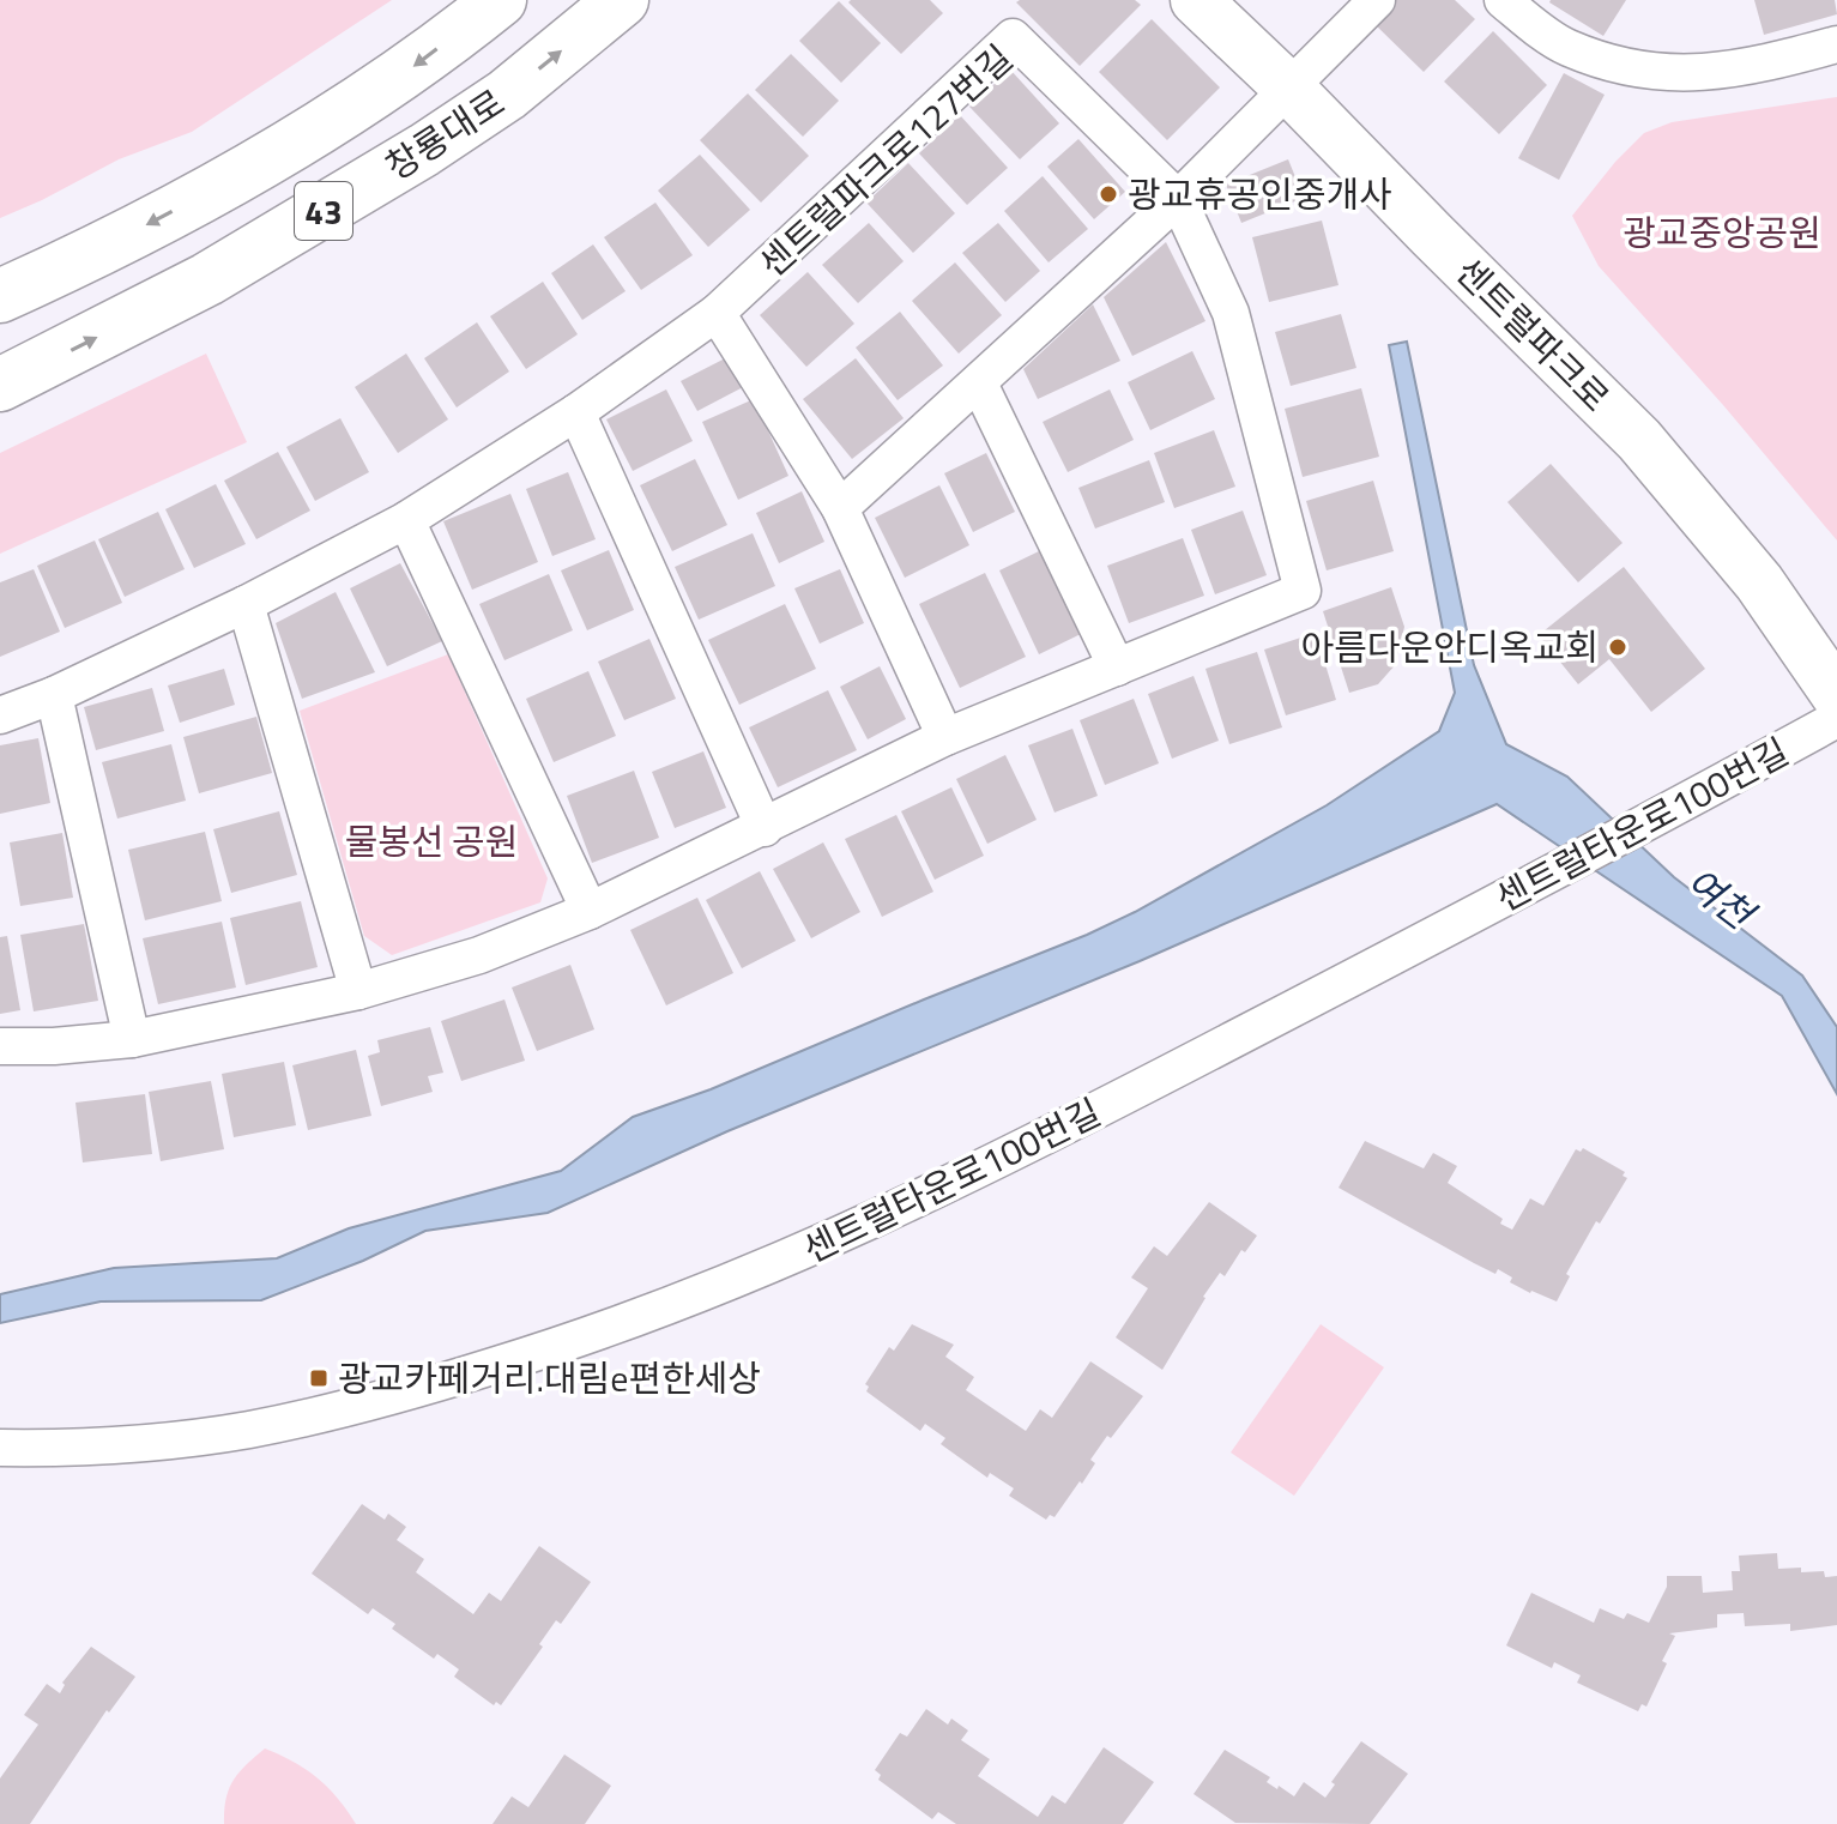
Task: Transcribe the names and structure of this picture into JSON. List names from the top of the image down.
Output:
{
  "streets": {
    "main road": ["창룡대로", "43"],
    "street": ["센트럴파크로127번길", "센트럴파크로", "센트럴타운로100번길"]
  },
  "water": ["여천"],
  "parks": ["광교중앙공원", "물봉선 공원"],
  "places": {
    "other": ["광교휴공인중개사", "아름다운안디옥교회"],
    "transit": ["광교카페거리.대림e편한세상"]
  }
}
